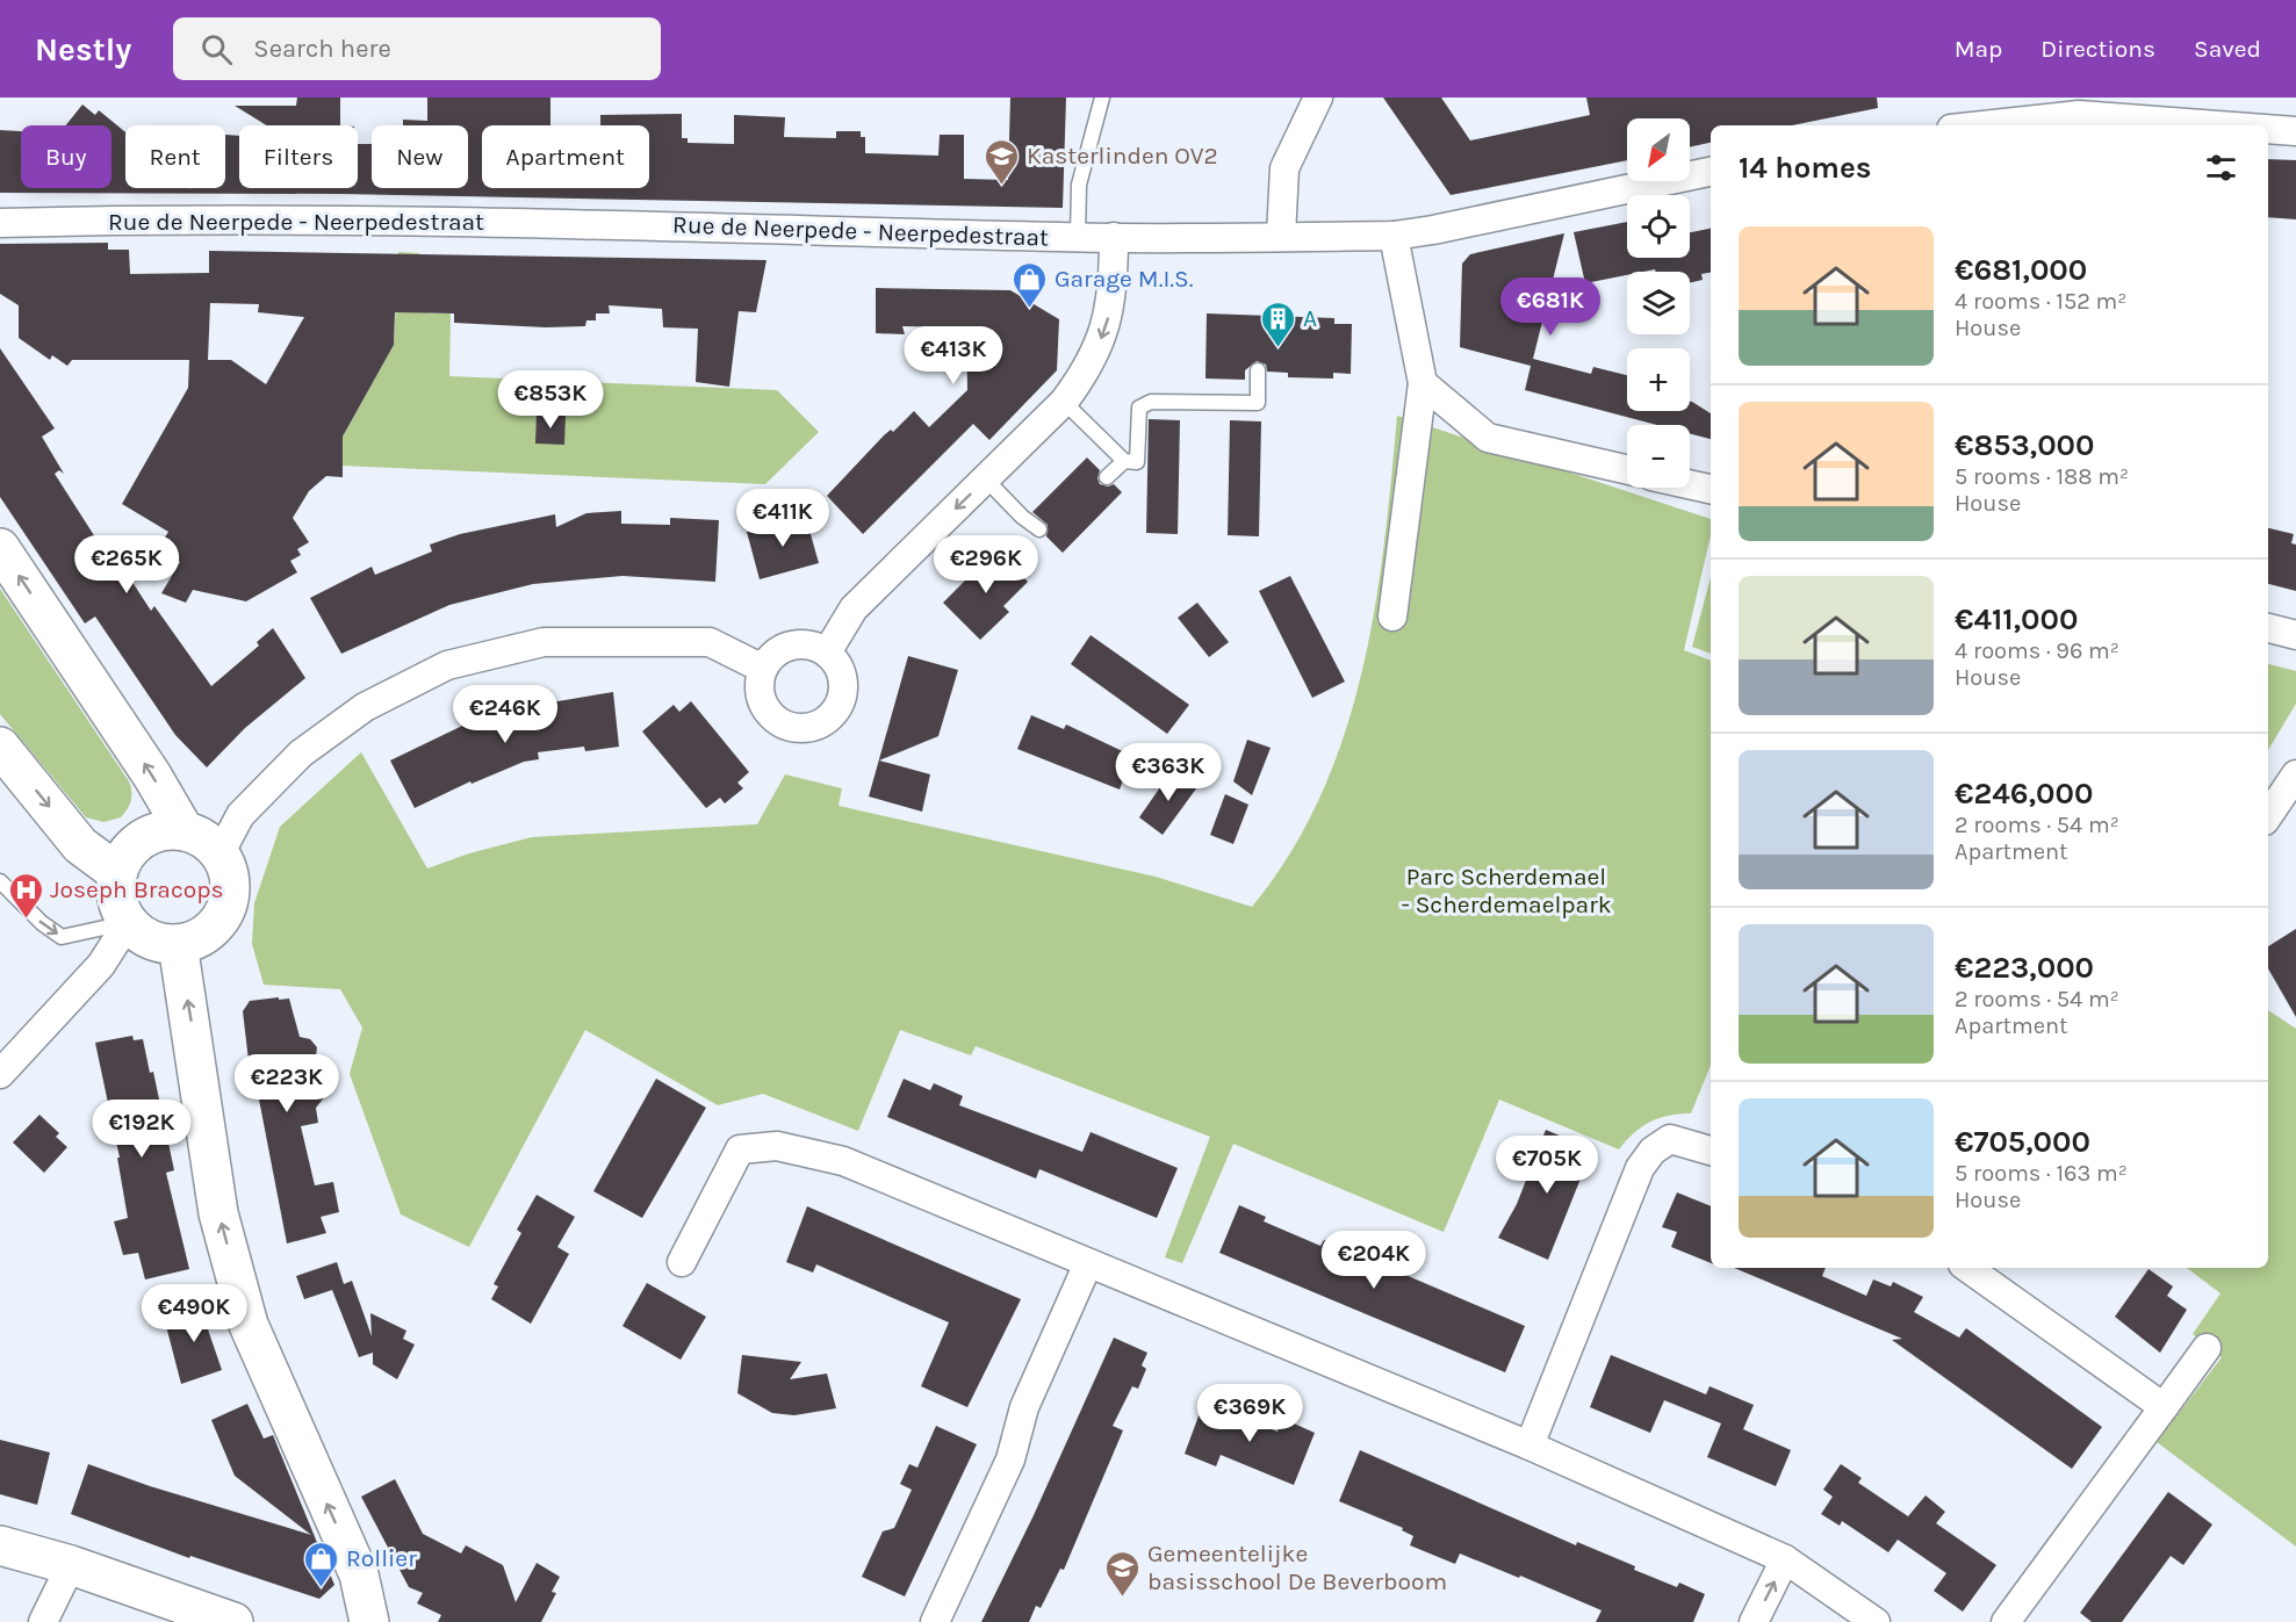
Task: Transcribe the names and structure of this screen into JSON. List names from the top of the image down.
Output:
{
  "streets": {
    "street": ["Rue de Neerpede - Neerpedestraat"]
  },
  "parks": ["Parc Scherdemael - Scherdemaelpark"],
  "places": {
    "school or university": ["Kasterlinden OV2", "Gemeentelijke basisschool De Beverboom"],
    "shop": ["Garage M.I.S.", "Rollier"],
    "building": ["A"],
    "hospital": ["Joseph Bracops"]
  },
  "north": "bottom left",
  "page": {
    "header": "Nestly",
    "search": "Search here",
    "nav": ["Map", "Directions", "Saved"],
    "map_buttons": ["+", "−"],
    "chip": [
      "Buy",
      "Rent",
      "Filters",
      "New",
      "Apartment"
    ],
    "heading": "14 homes",
    "list": [
      {
        "name": "€681,000",
        "note": "4 rooms · 152 m² · House"
      },
      {
        "name": "€853,000",
        "note": "5 rooms · 188 m² · House"
      },
      {
        "name": "€411,000",
        "note": "4 rooms · 96 m² · House"
      },
      {
        "name": "€246,000",
        "note": "2 rooms · 54 m² · Apartment"
      },
      {
        "name": "€223,000",
        "note": "2 rooms · 54 m² · Apartment"
      },
      {
        "name": "€705,000",
        "note": "5 rooms · 163 m² · House"
      }
    ],
    "price": [
      "€681K",
      "€413K",
      "€853K",
      "€411K",
      "€265K",
      "€296K",
      "€246K",
      "€363K",
      "€223K",
      "€192K",
      "€705K",
      "€204K",
      "€490K",
      "€369K"
    ]
  }
}
